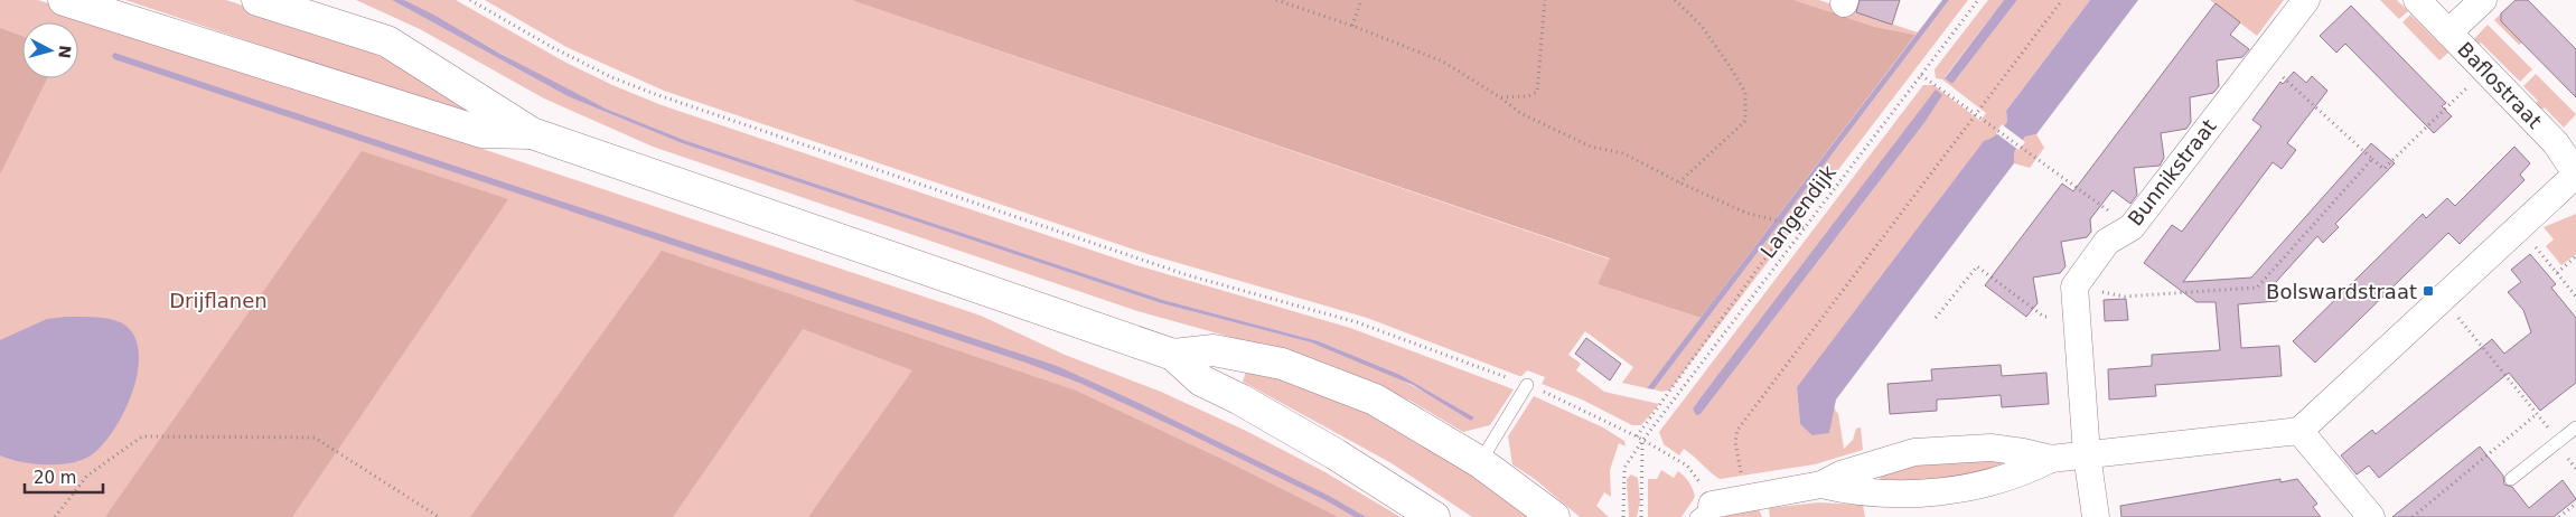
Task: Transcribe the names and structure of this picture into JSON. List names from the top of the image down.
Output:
{
  "streets": {
    "street": ["Baflostraat", "Bunnikstraat"],
    "path": ["Langendijk"]
  },
  "parks": ["Drijflanen"],
  "places": {
    "transit": ["Bolswardstraat"]
  },
  "scale_bar": "20 m",
  "north": "right"
}
